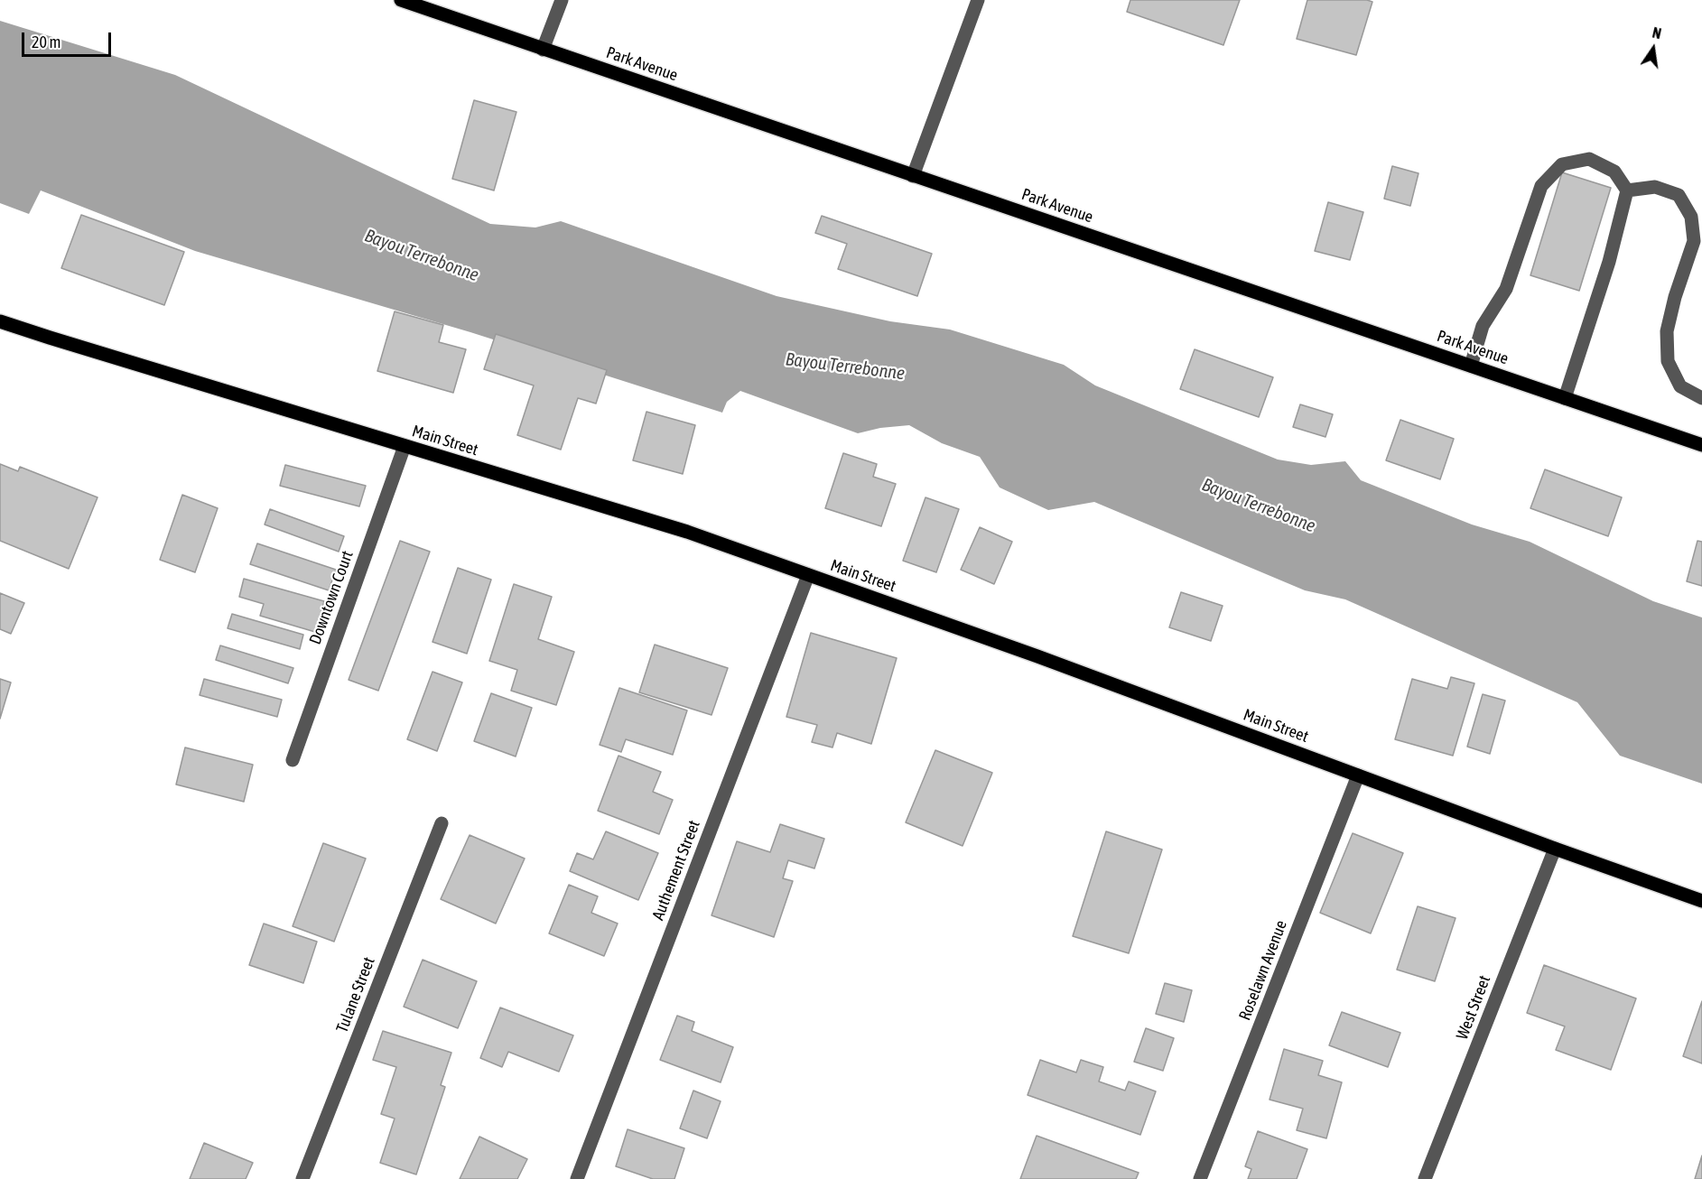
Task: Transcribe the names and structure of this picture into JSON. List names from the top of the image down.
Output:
{
  "streets": {
    "main road": ["Park Avenue", "Main Street"],
    "street": [
      "Downtown Court",
      "Authement Street",
      "Roselawn Avenue",
      "Tulane Street",
      "West Street"
    ]
  },
  "crossings": [
    ["Main Street", "Downtown Court"],
    ["Main Street", "Authement Street"],
    ["Main Street", "Roselawn Avenue"],
    ["Main Street", "West Street"]
  ],
  "water": ["Bayou Terrebonne"],
  "scale_bar": "20 m",
  "north": "top"
}
